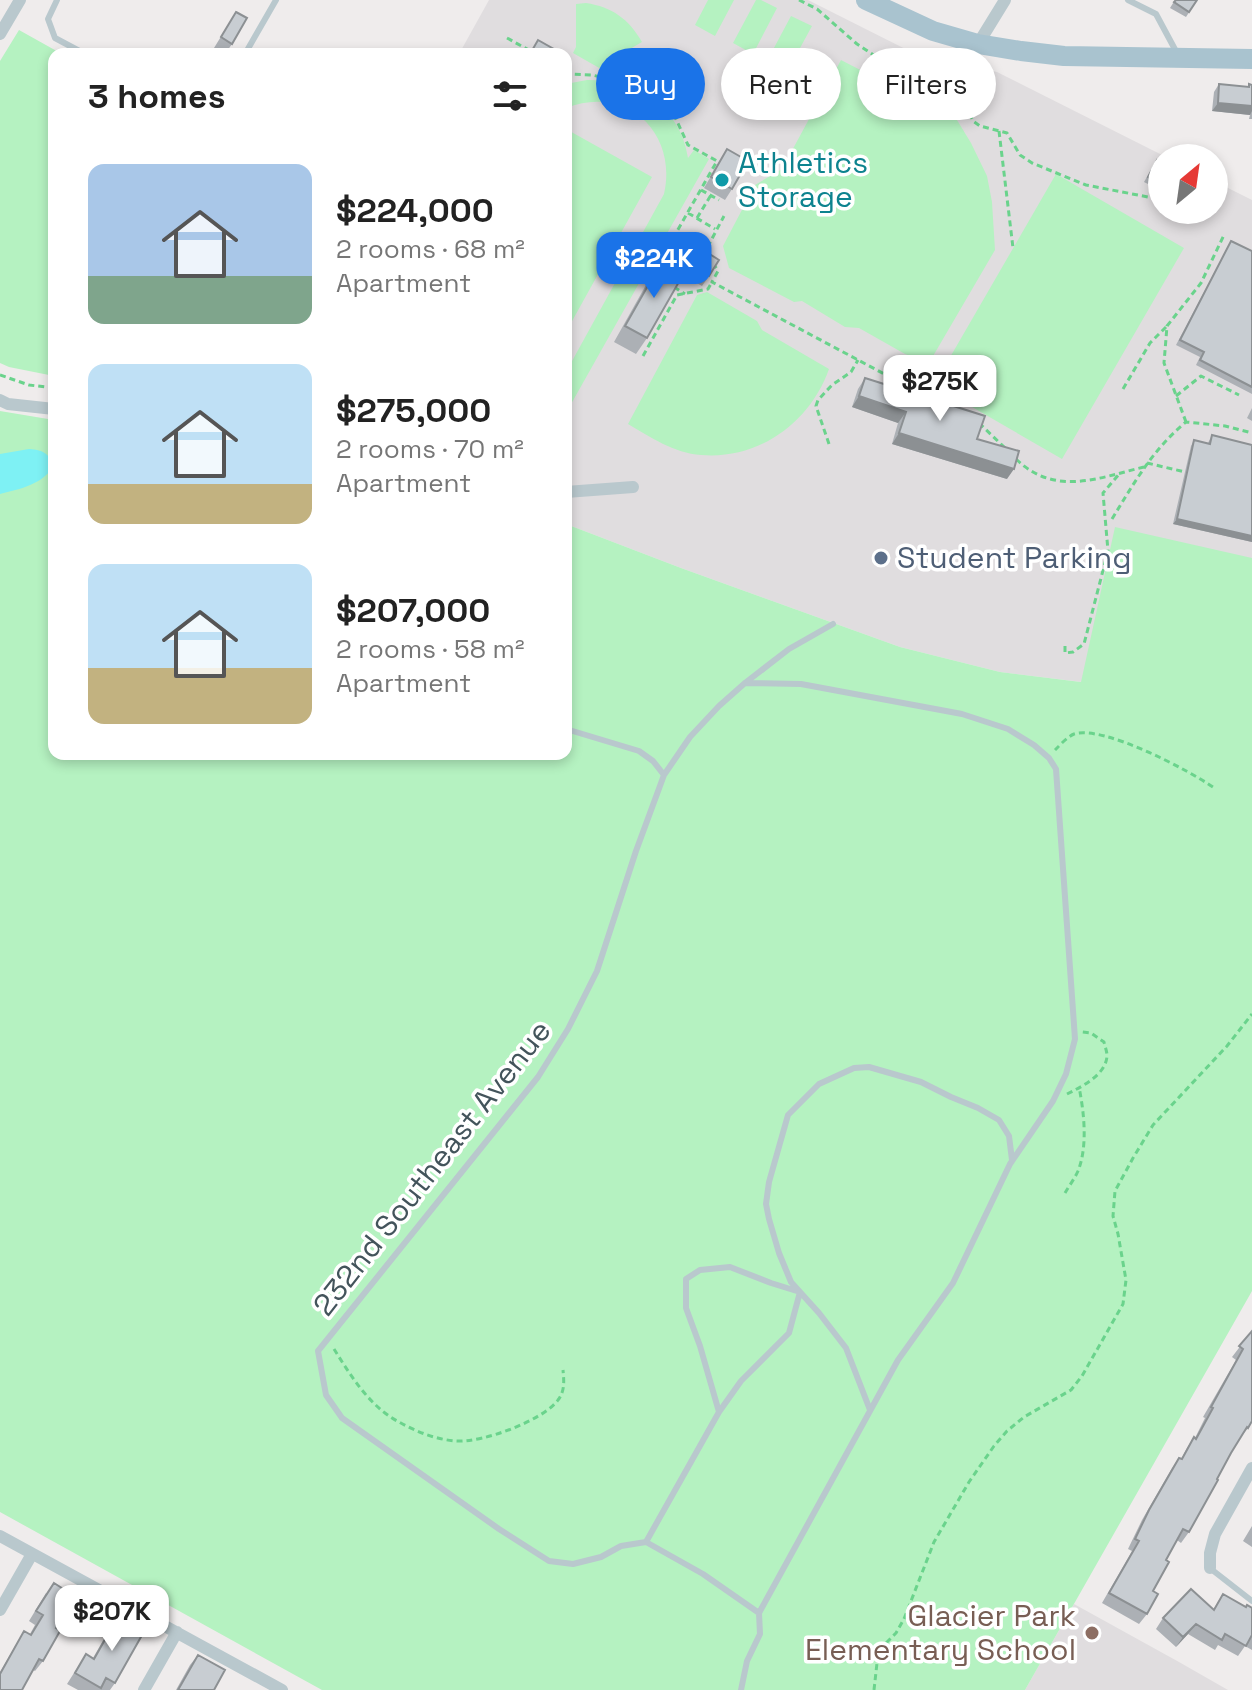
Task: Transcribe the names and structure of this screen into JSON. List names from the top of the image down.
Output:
{
  "streets": {
    "lane": ["232nd Southeast Avenue"]
  },
  "places": ["Athletics Storage", "Student Parking", "Glacier Park Elementary School"],
  "north": "top right",
  "page": {
    "chip": ["Buy", "Rent", "Filters"],
    "heading": "3 homes",
    "list": [
      {
        "name": "$224,000",
        "note": "2 rooms · 68 m² · Apartment"
      },
      {
        "name": "$275,000",
        "note": "2 rooms · 70 m² · Apartment"
      },
      {
        "name": "$207,000",
        "note": "2 rooms · 58 m² · Apartment"
      }
    ],
    "price": ["$224K", "$275K", "$207K"]
  }
}
